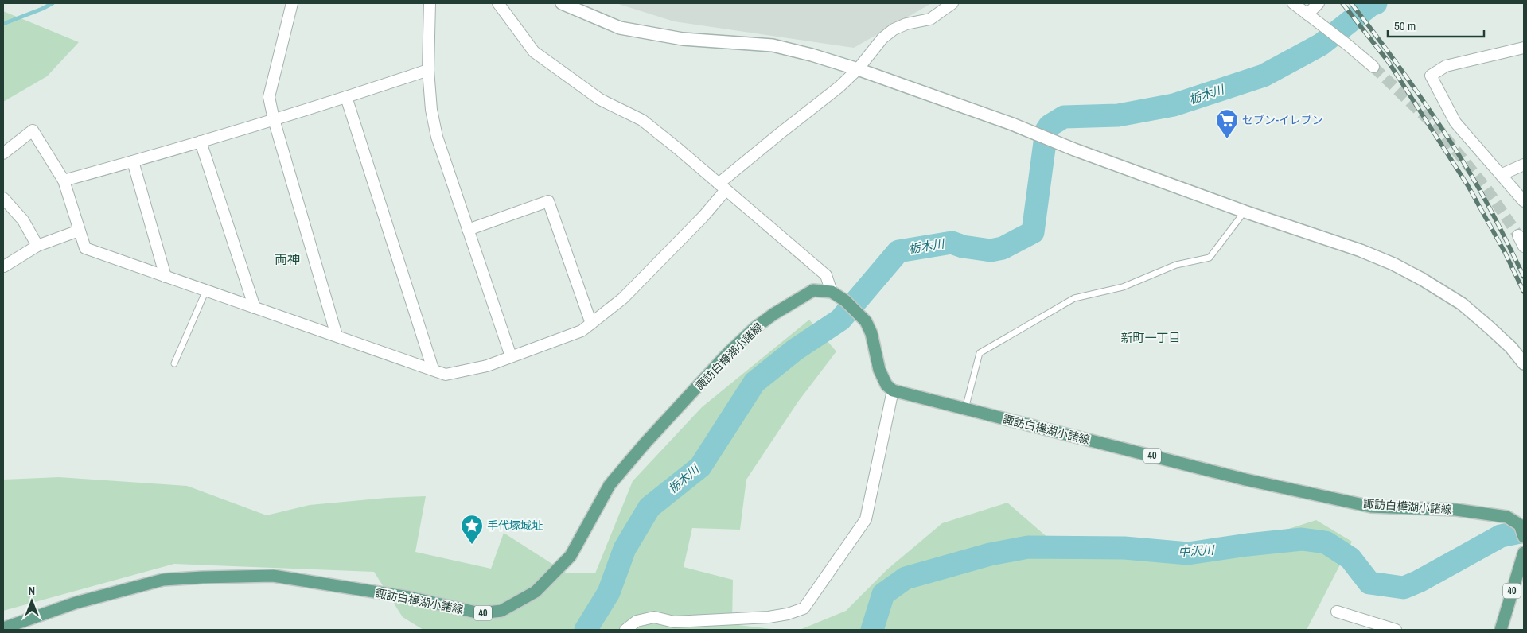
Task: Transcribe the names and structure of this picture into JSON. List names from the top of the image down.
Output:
{
  "streets": {
    "main road": ["諏訪白樺湖小諸線", "40"]
  },
  "districts": ["両神", "新町一丁目"],
  "water": ["栃木川", "中沢川"],
  "places": {
    "supermarket": ["セブン-イレブン"],
    "place": ["手代塚城址"]
  },
  "scale_bar": "50 m",
  "north": "top"
}
